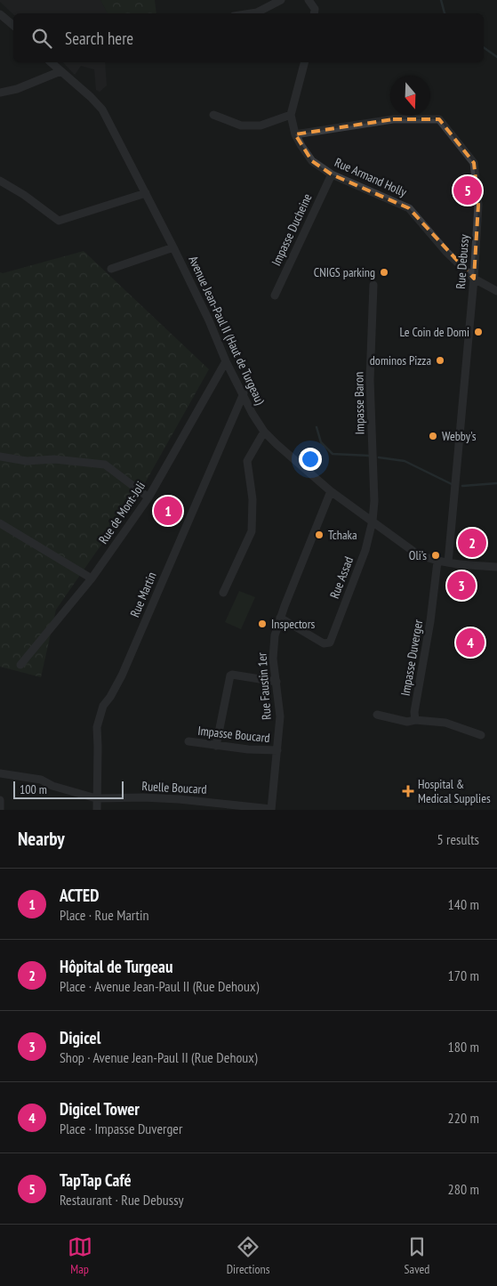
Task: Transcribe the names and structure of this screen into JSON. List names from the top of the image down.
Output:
{
  "streets": {
    "street": [
      "Rue Armand Holly",
      "Impasse Ducheine",
      "Rue Debussy",
      "Avenue Jean-Paul II (Haut de Turgeau)",
      "Impasse Baron",
      "Rue de Mont-Joli",
      "Rue Assad",
      "Rue Martin",
      "Impasse Duverger",
      "Rue Faustin 1er",
      "Impasse Boucard",
      "Ruelle Boucard"
    ]
  },
  "crossings": [
    ["Rue Armand Holly", "Impasse Ducheine"],
    ["Rue Armand Holly", "Rue Debussy"],
    ["Rue Debussy", "Avenue Jean-Paul II (Haut de Turgeau)"],
    ["Avenue Jean-Paul II (Haut de Turgeau)", "Impasse Baron"],
    ["Avenue Jean-Paul II (Haut de Turgeau)", "Rue de Mont-Joli"],
    ["Avenue Jean-Paul II (Haut de Turgeau)", "Rue Assad"],
    ["Avenue Jean-Paul II (Haut de Turgeau)", "Rue Martin"],
    ["Avenue Jean-Paul II (Haut de Turgeau)", "Impasse Duverger"],
    ["Avenue Jean-Paul II (Haut de Turgeau)", "Rue Faustin 1er"],
    ["Impasse Baron", "Rue Assad"],
    ["Rue Assad", "Rue Faustin 1er"],
    ["Rue Martin", "Ruelle Boucard"],
    ["Rue Faustin 1er", "Impasse Boucard"],
    ["Rue Faustin 1er", "Ruelle Boucard"]
  ],
  "places": {
    "other": [
      "CNIGS parking",
      "Le Coin de Domi",
      "dominos Pizza",
      "Webby's",
      "Tchaka",
      "Oli’s",
      "Inspectors"
    ],
    "health": ["Hospital & Medical Supplies"]
  },
  "scale_bar": "100 m",
  "north": "bottom",
  "page": {
    "search": "Search here",
    "pins": [
      "5",
      "1",
      "2",
      "3",
      "4"
    ],
    "scale": "100 m",
    "heading": ["Nearby", "5 results"],
    "list": [
      {
        "mark": "1",
        "name": "ACTED",
        "note": "Place · Rue Martin",
        "value": "140 m"
      },
      {
        "mark": "2",
        "name": "Hôpital de Turgeau",
        "note": "Place · Avenue Jean-Paul II (Rue Dehoux)",
        "value": "170 m"
      },
      {
        "mark": "3",
        "name": "Digicel",
        "note": "Shop · Avenue Jean-Paul II (Rue Dehoux)",
        "value": "180 m"
      },
      {
        "mark": "4",
        "name": "Digicel Tower",
        "note": "Place · Impasse Duverger",
        "value": "220 m"
      },
      {
        "mark": "5",
        "name": "TapTap Café",
        "note": "Restaurant · Rue Debussy",
        "value": "280 m"
      }
    ],
    "nav": ["Map", "Directions", "Saved"]
  }
}
